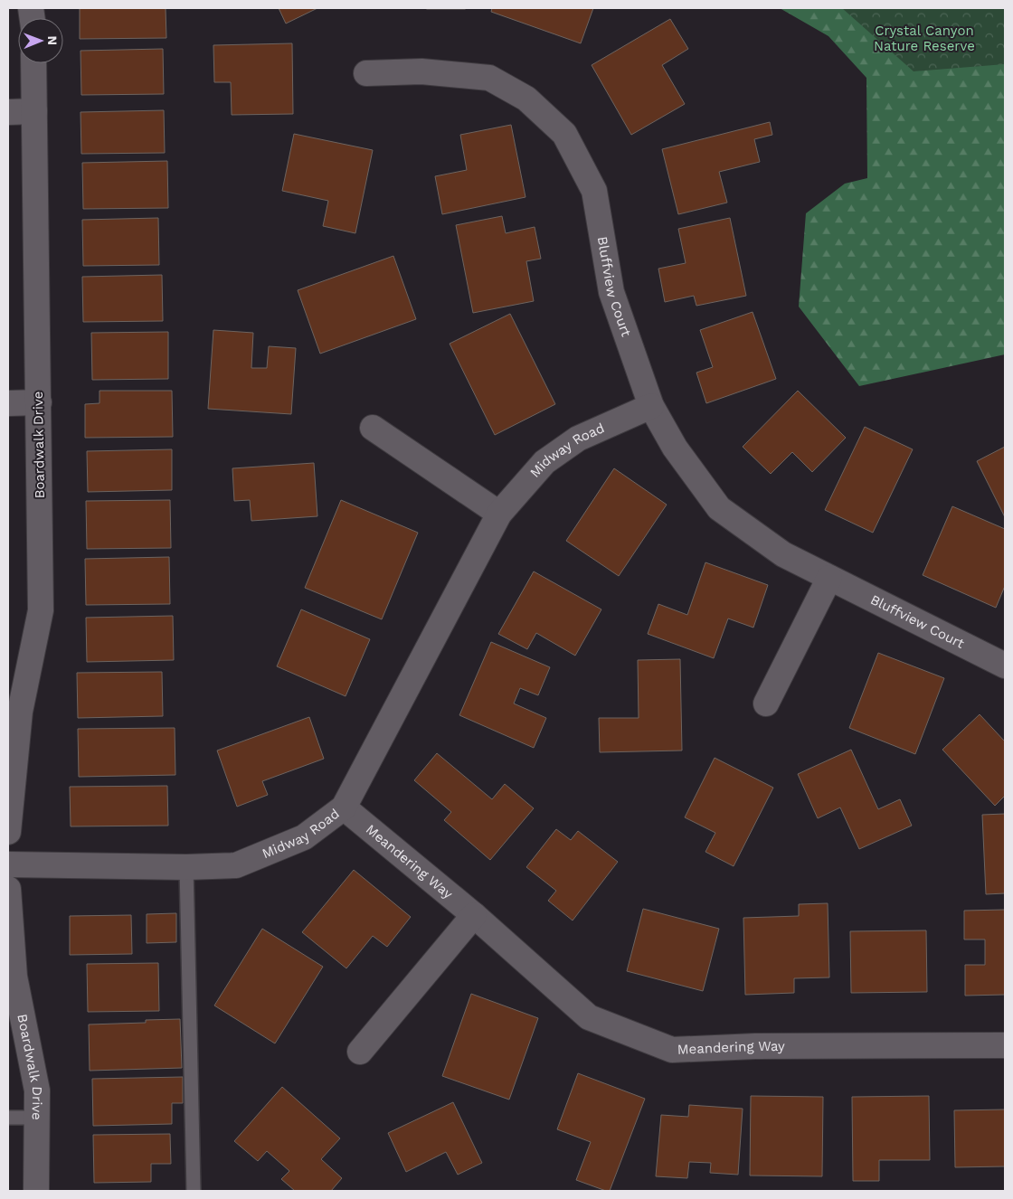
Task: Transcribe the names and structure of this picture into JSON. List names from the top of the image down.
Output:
{
  "streets": {
    "street": [
      "Bluffview Court",
      "Boardwalk Drive",
      "Midway Road",
      "Meandering Way"
    ]
  },
  "crossings": [
    ["Bluffview Court", "Midway Road"],
    ["Midway Road", "Meandering Way"]
  ],
  "parks": ["Crystal Canyon Nature Reserve"],
  "north": "right"
}
